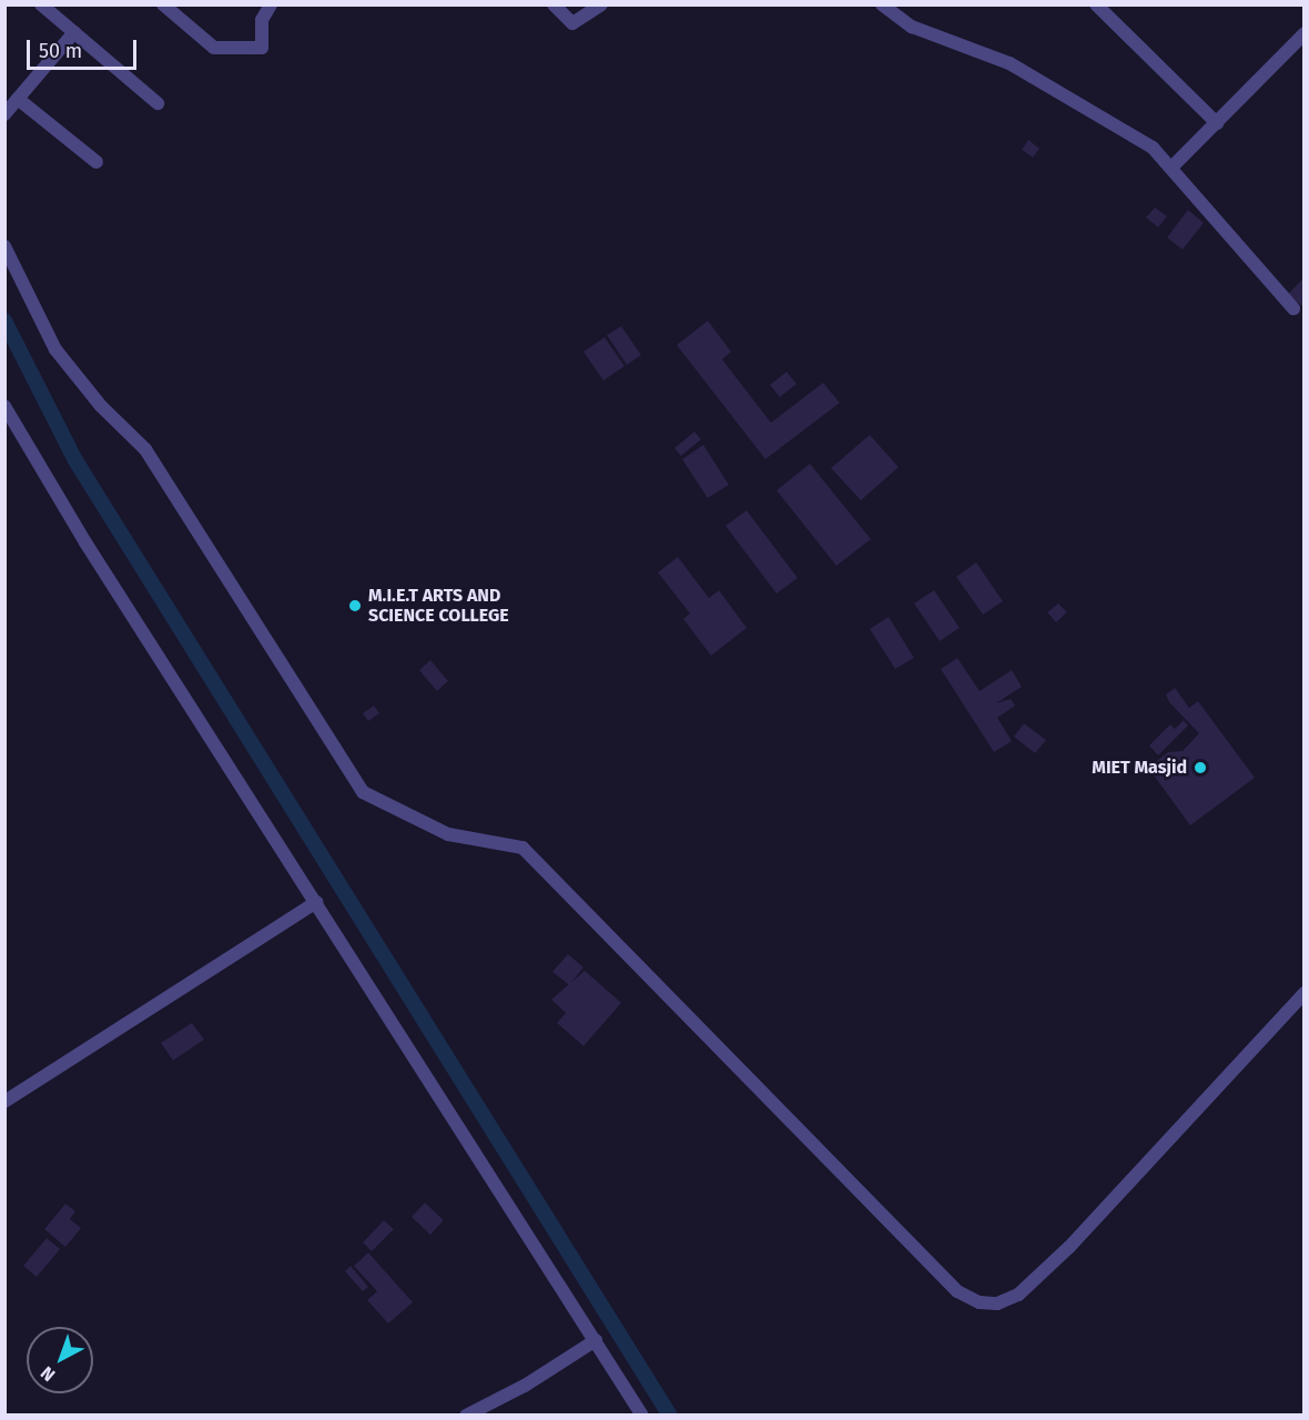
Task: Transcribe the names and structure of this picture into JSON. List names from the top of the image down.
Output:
{
  "places": ["M.I.E.T ARTS AND SCIENCE COLLEGE", "MIET Masjid"],
  "scale_bar": "50 m",
  "north": "bottom left"
}
